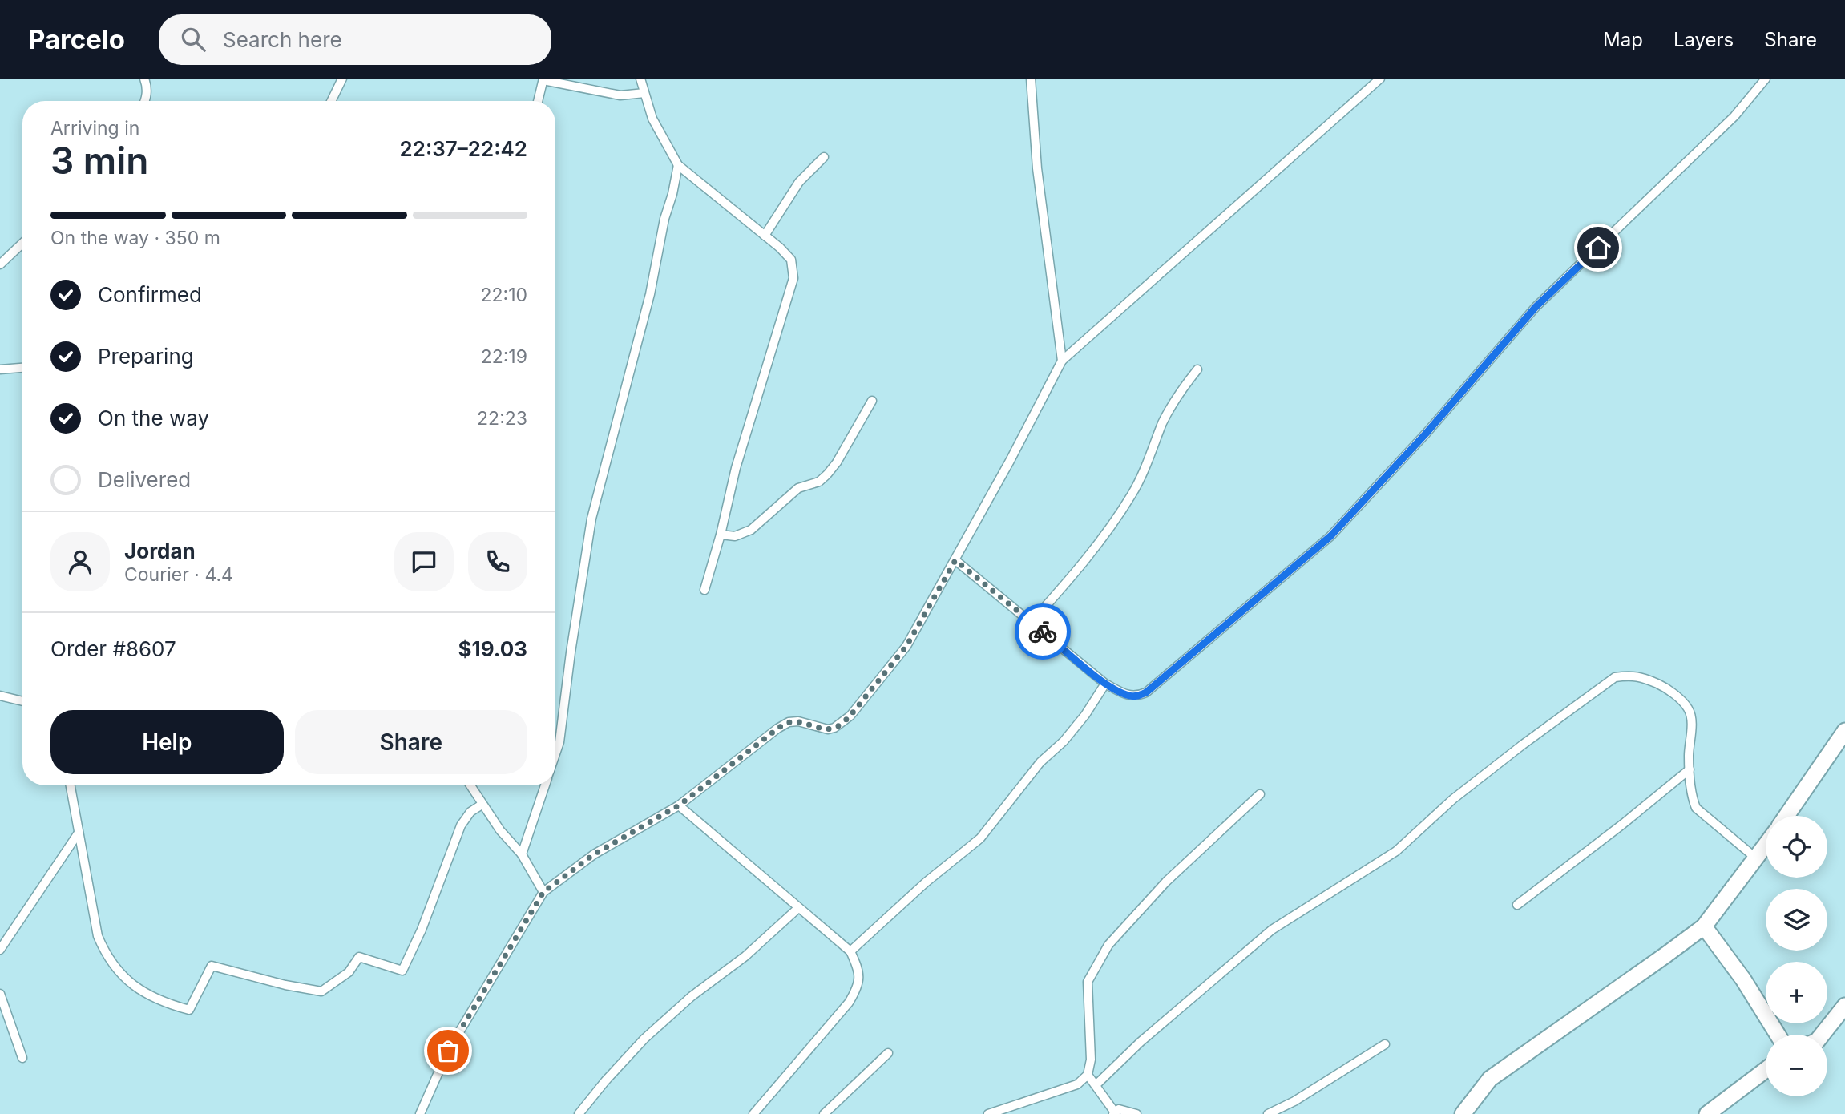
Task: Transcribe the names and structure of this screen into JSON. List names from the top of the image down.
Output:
{
  "page": {
    "header": "Parcelo",
    "search": "Search here",
    "nav": ["Map", "Layers", "Share"],
    "heading": ["3 min", "Arriving in", "22:37–22:42"],
    "panel": [
      "Jordan",
      "Courier · 4.4",
      "Order #8607",
      "$19.03"
    ],
    "bar": "On the way · 350 m",
    "list": [
      ["Confirmed", "22:10"],
      ["Preparing", "22:19"],
      ["On the way", "22:23"],
      "Delivered"
    ],
    "buttons": ["Help", "Share"],
    "map_buttons": ["+", "−"]
  }
}
